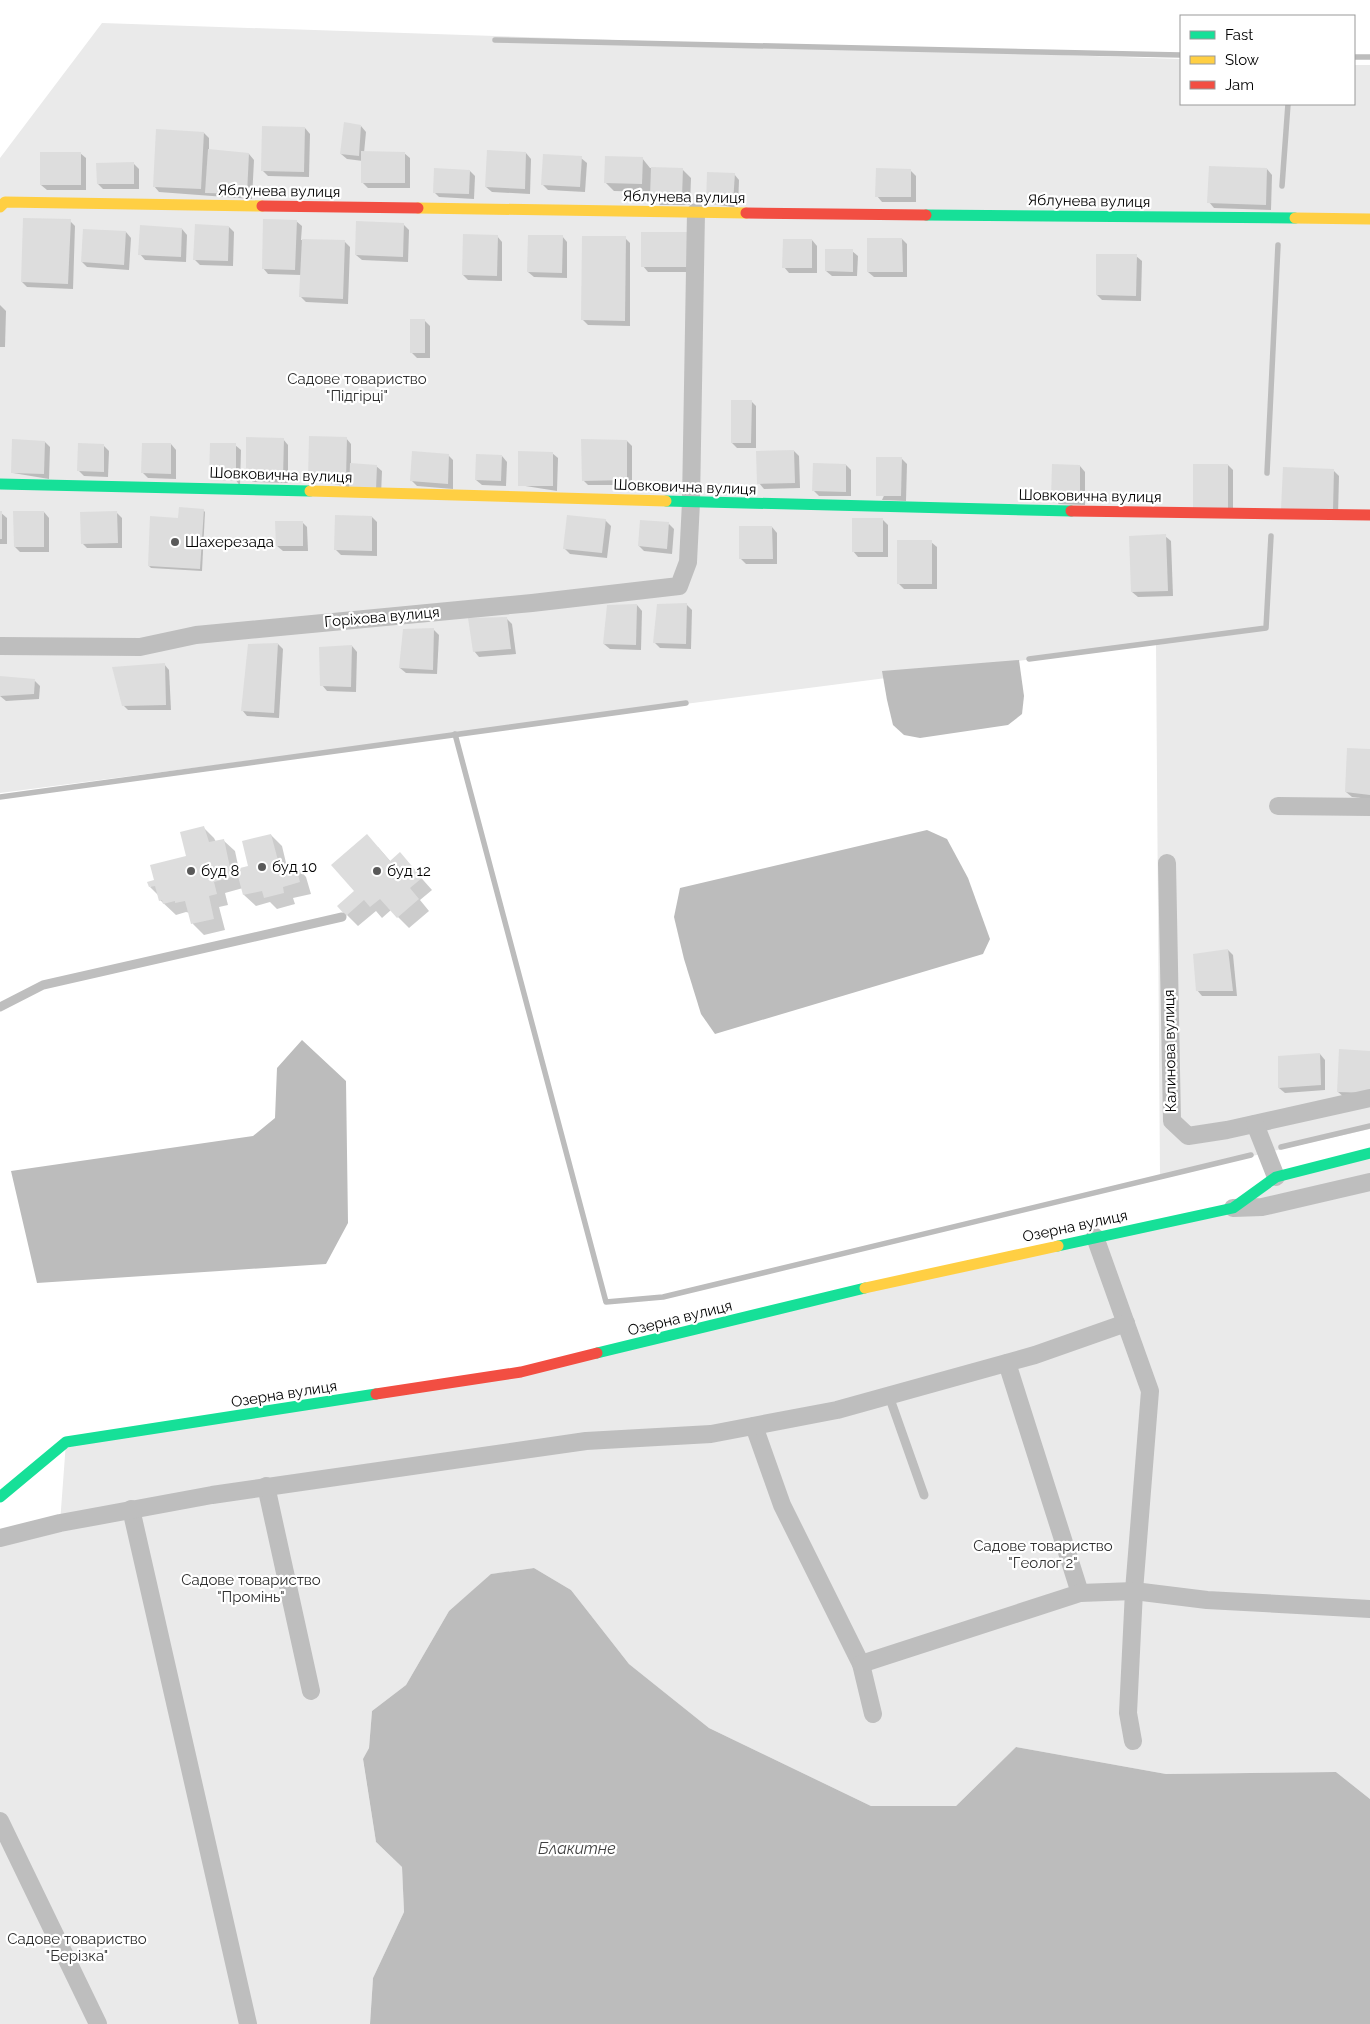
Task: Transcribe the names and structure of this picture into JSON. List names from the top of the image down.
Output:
{
  "streets": {
    "street": [
      "Яблунева вулиця",
      "Шовковична вулиця",
      "Горіхова вулиця",
      "Калинова вулиця",
      "Озерна вулиця"
    ]
  },
  "crossings": [
    ["Шовковична вулиця", "Горіхова вулиця"]
  ],
  "water": ["Блакитне"],
  "parks": [
    "Садове товариство \"Підгірці\"",
    "Садове товариство \"Геолог 2\"",
    "Садове товариство \"Промінь\"",
    "Садове товариство \"Берізка\""
  ],
  "places": [
    "Шахерезада",
    "буд 10",
    "буд 8",
    "буд 12"
  ],
  "legend": ["Fast", "Slow", "Jam"]
}
